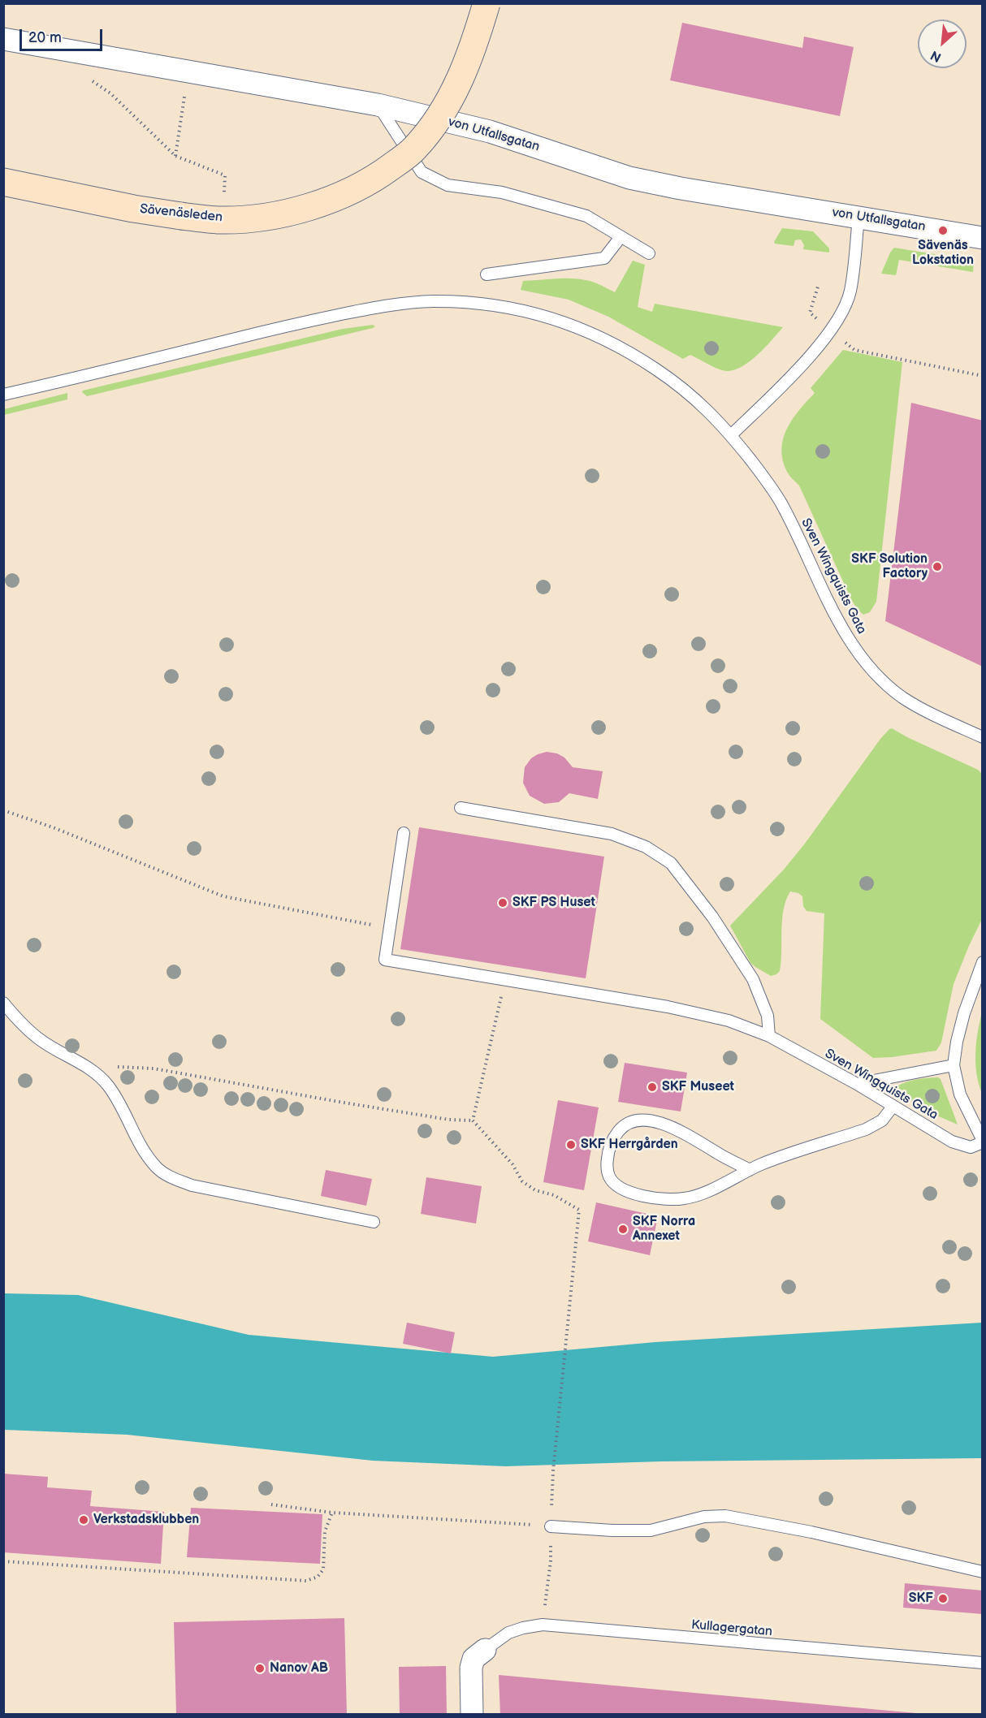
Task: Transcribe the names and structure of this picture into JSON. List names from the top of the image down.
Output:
{
  "streets": {
    "street": ["von Utfallsgatan", "Sävenäsleden"],
    "lane": ["Sven Wingquists Gata", "Kullagergatan"]
  },
  "places": [
    "Sävenäs Lokstation",
    "SKF Solution Factory",
    "SKF PS Huset",
    "SKF Museet",
    "SKF Herrgården",
    "SKF Norra Annexet",
    "Verkstadsklubben",
    "SKF",
    "Nanov AB"
  ],
  "scale_bar": "20 m",
  "north": "bottom left"
}
